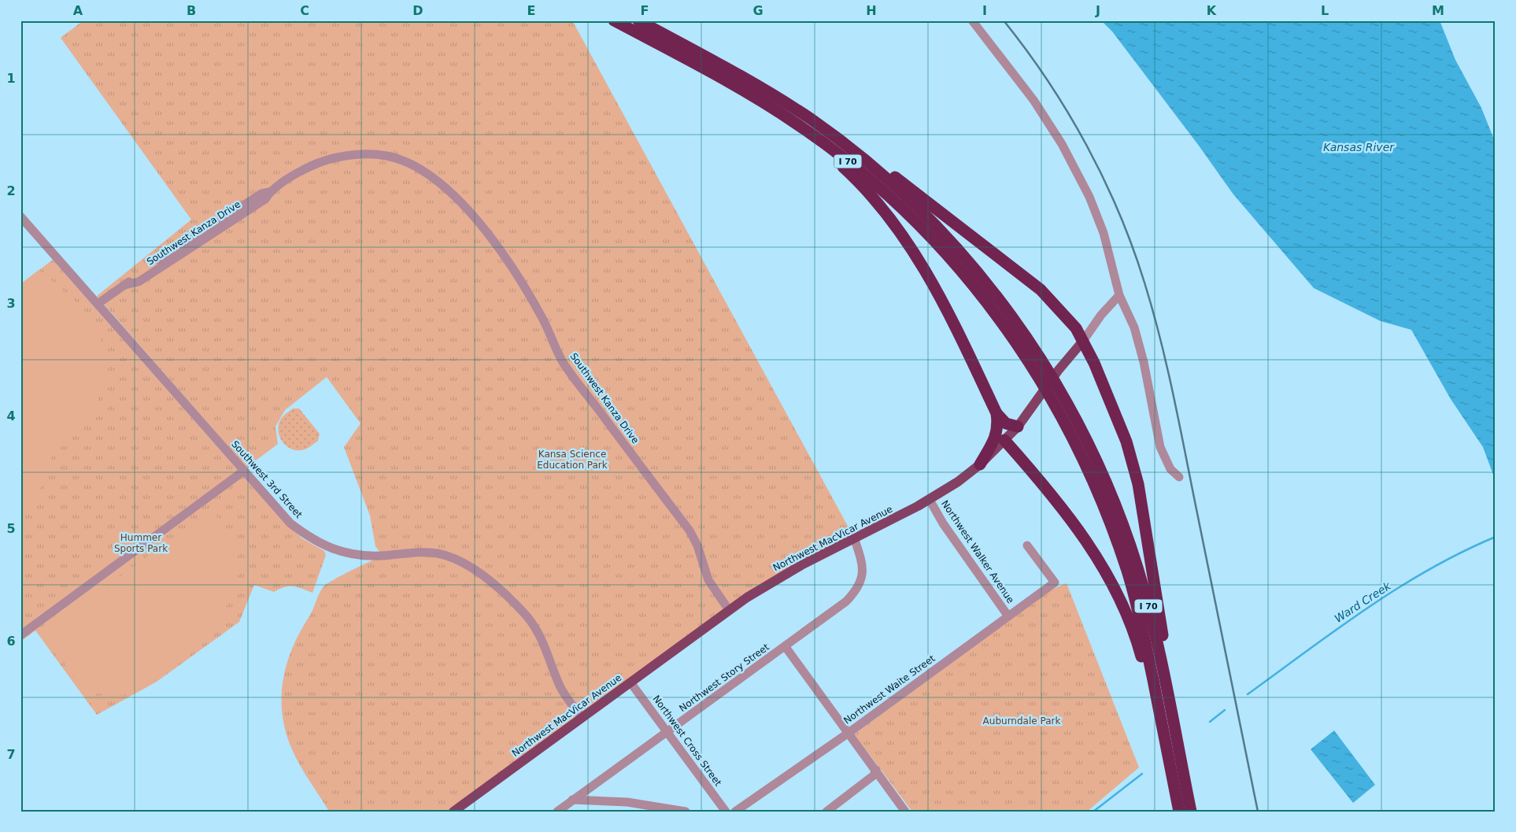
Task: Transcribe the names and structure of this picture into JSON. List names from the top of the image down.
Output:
{
  "streets": {
    "highway": ["I 70"],
    "main road": ["Northwest MacVicar Avenue"],
    "street": [
      "Southwest Kanza Drive",
      "Southwest 3rd Street",
      "Northwest Walker Avenue",
      "Northwest Story Street",
      "Northwest Waite Street",
      "Northwest Cross Street"
    ]
  },
  "crossings": [
    ["Southwest Kanza Drive", "Southwest 3rd Street"],
    ["Southwest Kanza Drive", "Northwest MacVicar Avenue"],
    ["Southwest 3rd Street", "Northwest MacVicar Avenue"],
    ["Northwest MacVicar Avenue", "Northwest Walker Avenue"],
    ["Northwest MacVicar Avenue", "Northwest Story Street"],
    ["Northwest MacVicar Avenue", "Northwest Cross Street"],
    ["Northwest Walker Avenue", "Northwest Waite Street"],
    ["Northwest Story Street", "Northwest Cross Street"]
  ],
  "water": ["Kansas River", "Ward Creek"],
  "parks": ["Kansa Science Education Park", "Hummer Sports Park", "Auburndale Park"],
  "grid": {
    "columns": [
      "A",
      "B",
      "C",
      "D",
      "E",
      "F",
      "G",
      "H",
      "I",
      "J",
      "K",
      "L",
      "M"
    ],
    "rows": [
      "1",
      "2",
      "3",
      "4",
      "5",
      "6",
      "7"
    ]
  }
}
